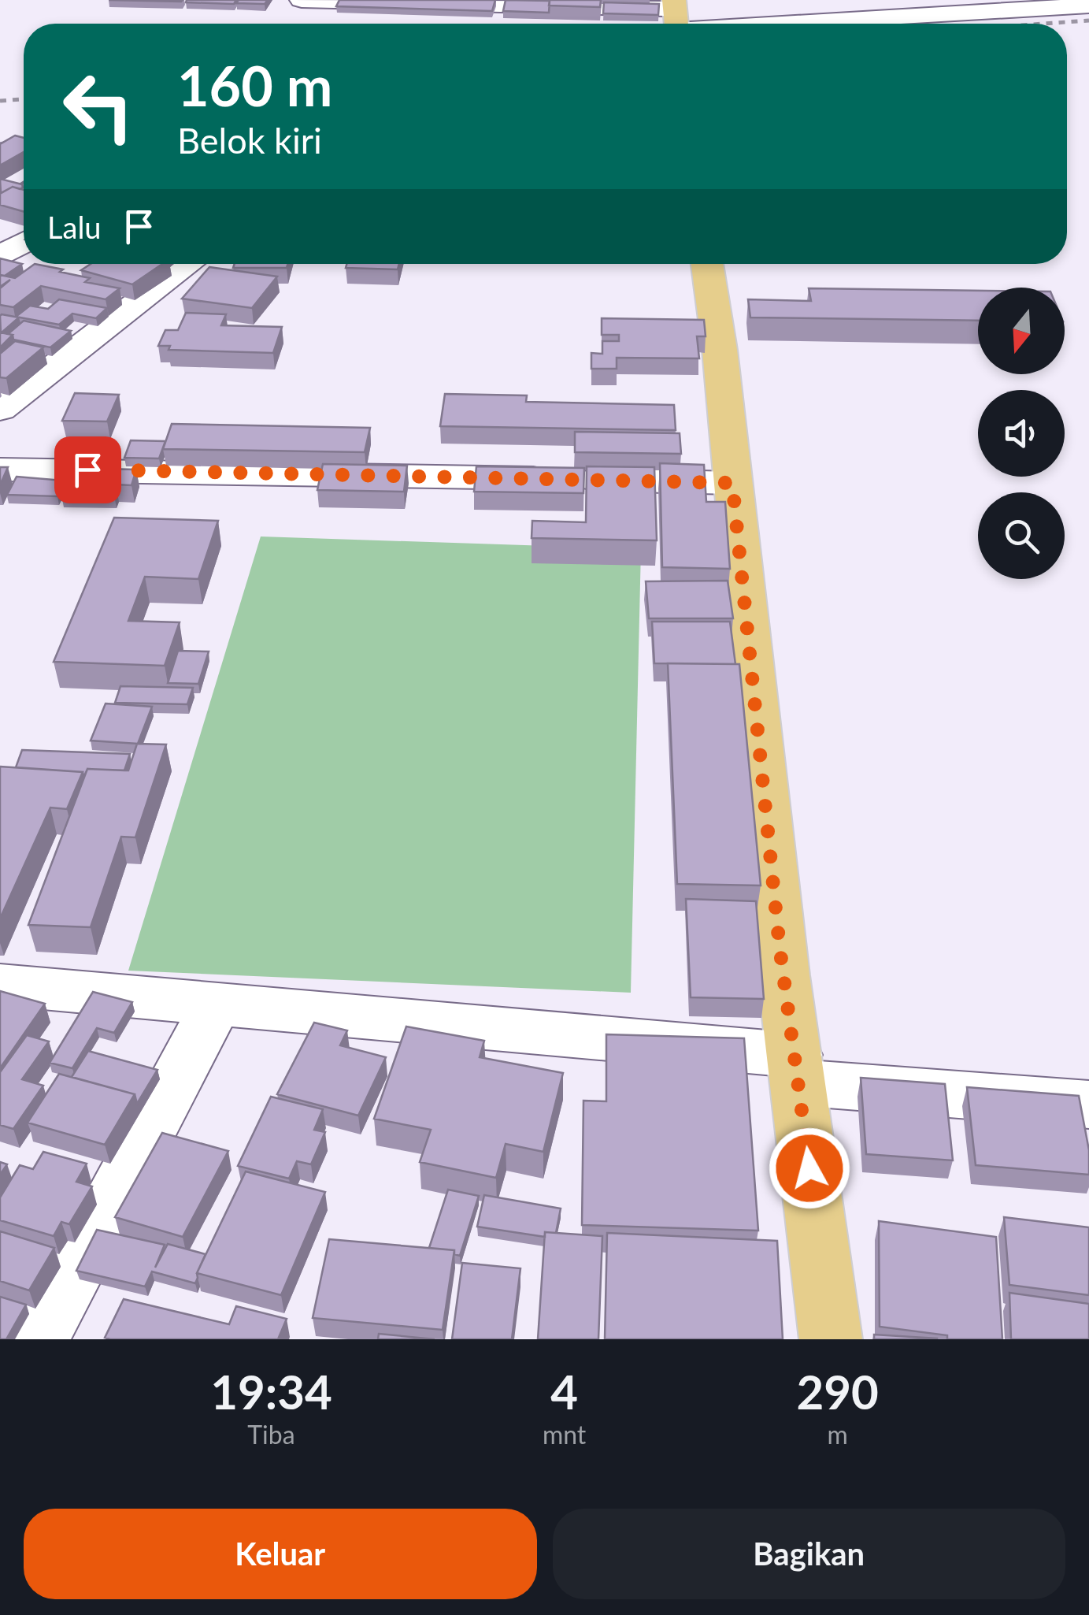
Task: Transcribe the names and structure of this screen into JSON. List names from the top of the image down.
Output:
{
  "north": "bottom",
  "page": {
    "turn": ["160 m", "Belok kiri"],
    "then": "Lalu",
    "eta": [
      "19:34",
      "Tiba",
      "4",
      "mnt",
      "290",
      "m"
    ],
    "buttons": ["Keluar", "Bagikan"]
  }
}
